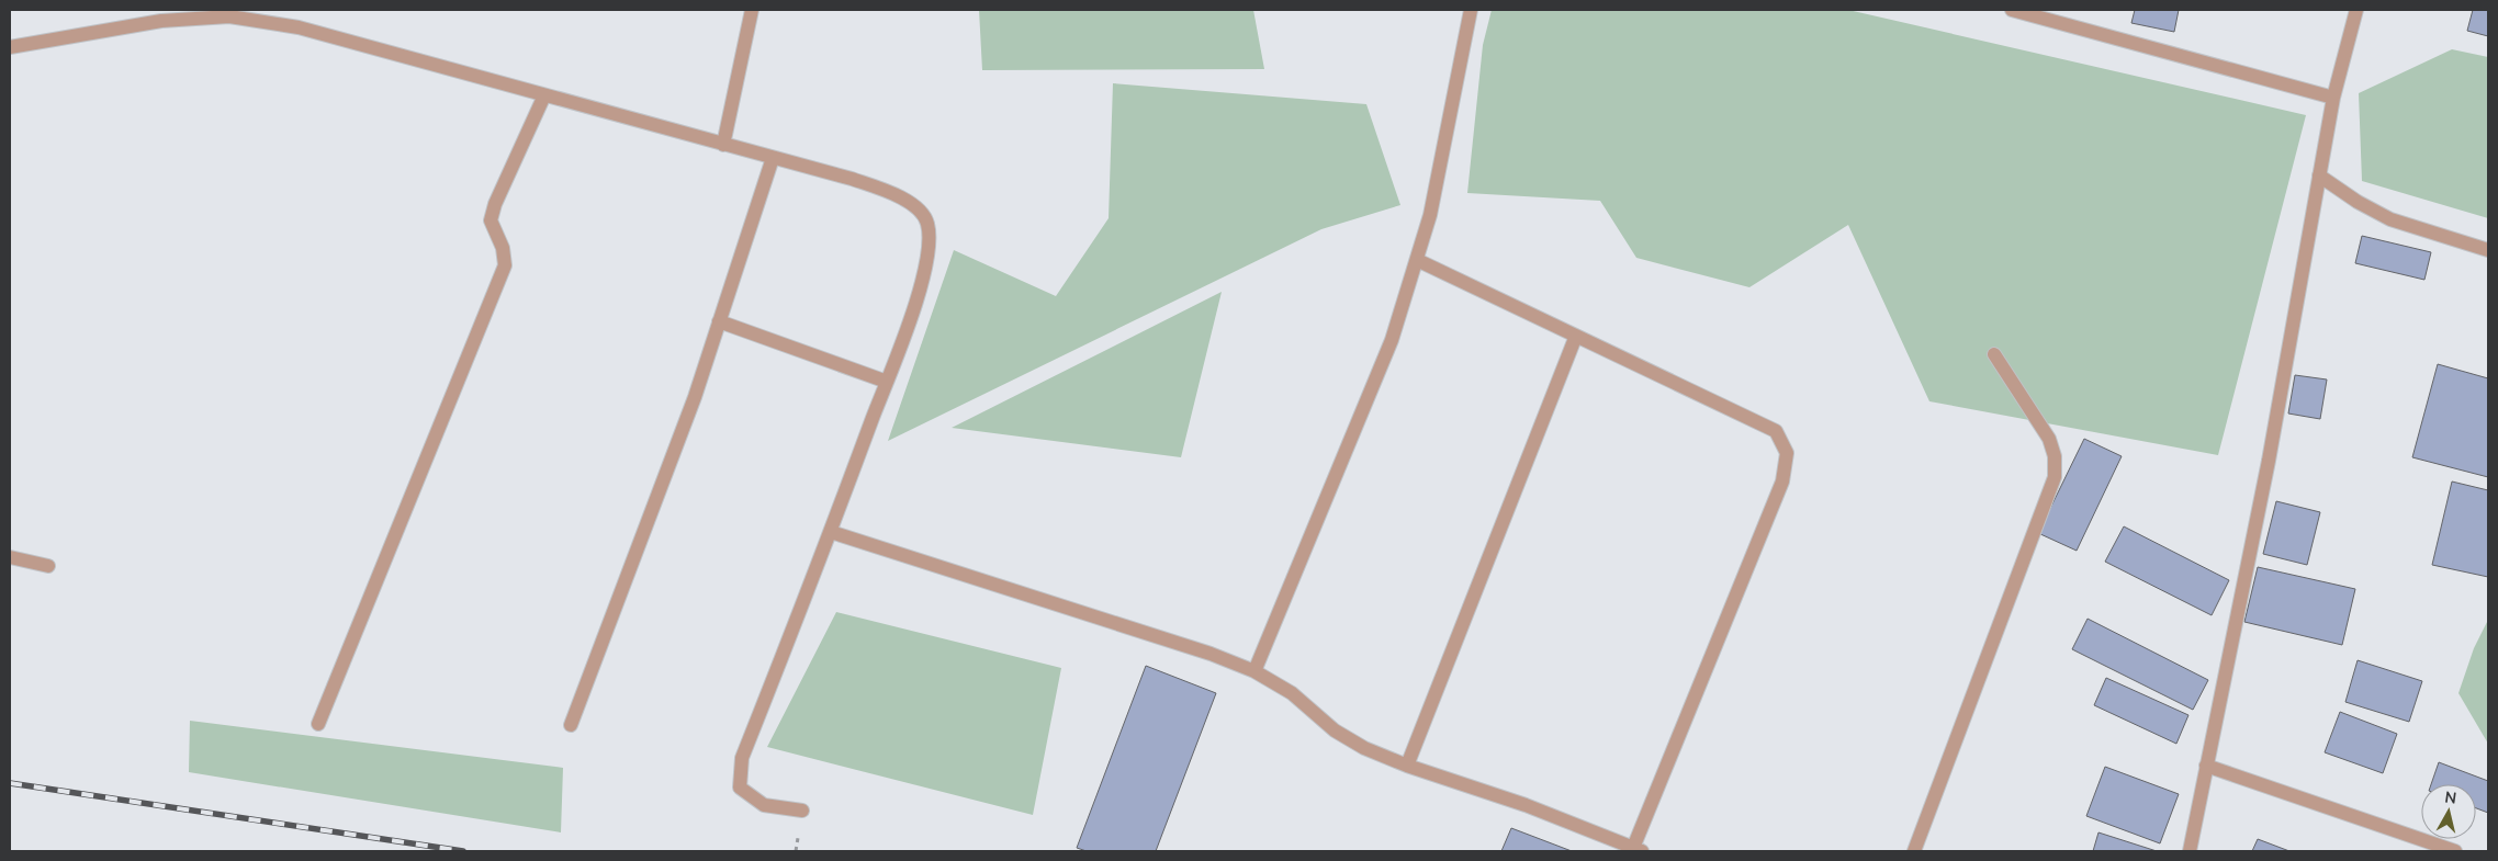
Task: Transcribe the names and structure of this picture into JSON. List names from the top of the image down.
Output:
{
  "north": "top"
}
